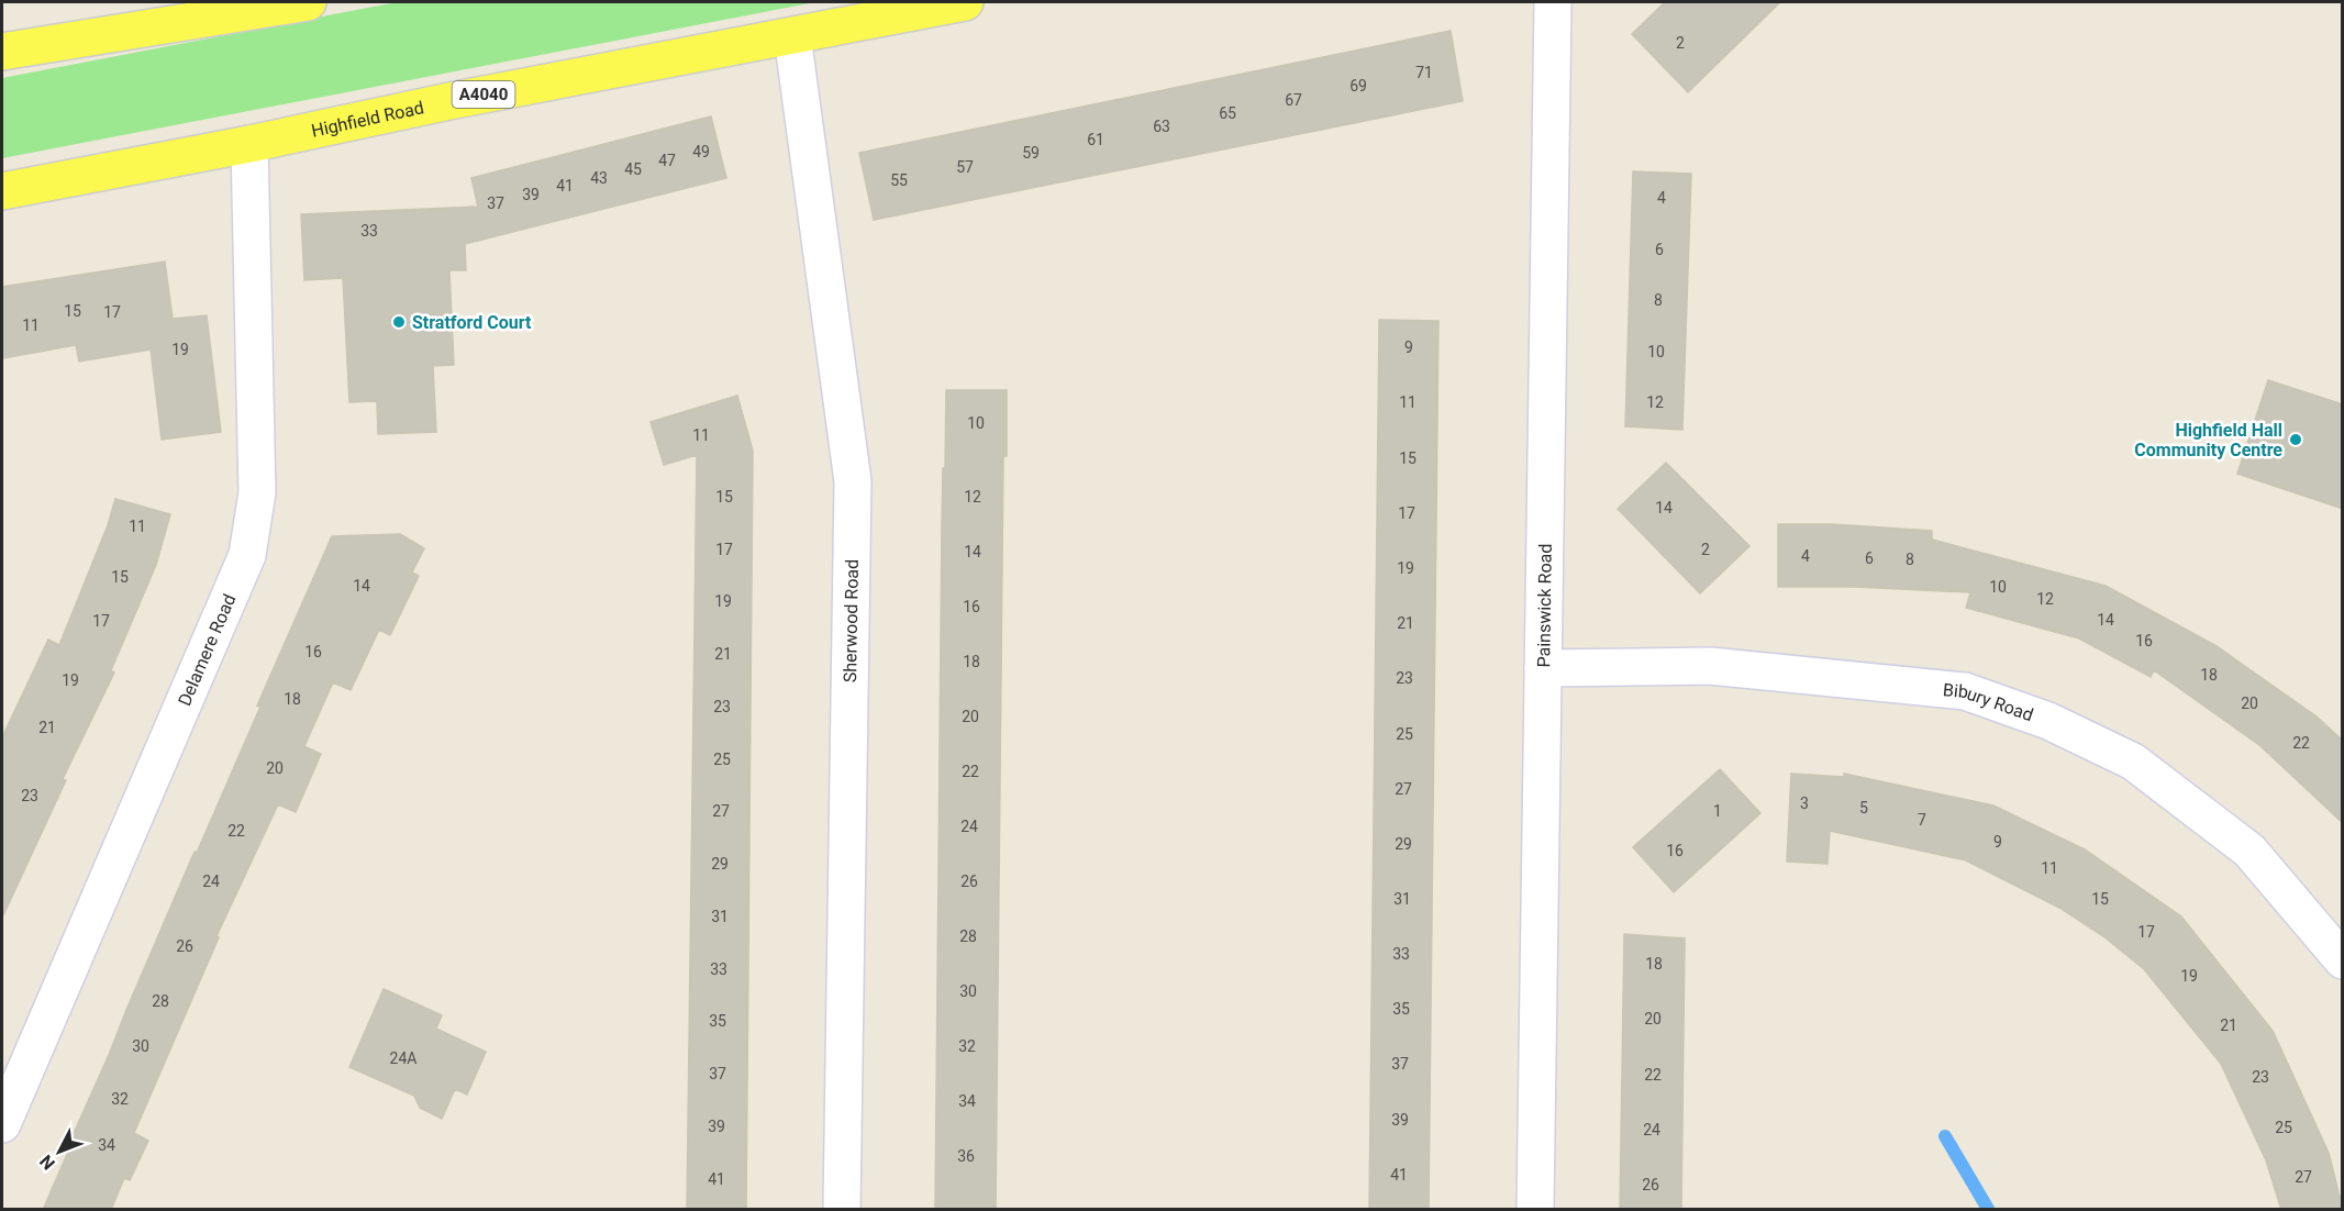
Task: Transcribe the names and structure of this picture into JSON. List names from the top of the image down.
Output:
{
  "streets": {
    "main road": ["A4040", "Highfield Road"],
    "street": [
      "Painswick Road",
      "Sherwood Road",
      "Delamere Road",
      "Bibury Road"
    ]
  },
  "crossings": [
    ["Highfield Road", "Sherwood Road"],
    ["Highfield Road", "Delamere Road"],
    ["Painswick Road", "Bibury Road"]
  ],
  "places": ["Stratford Court", "Highfield Hall Community Centre"],
  "house_numbers": [
    "2",
    "71",
    "69",
    "67",
    "65",
    "63",
    "61",
    "49",
    "59",
    "47",
    "57",
    "45",
    "43",
    "55",
    "41",
    "39",
    "4",
    "37",
    "33",
    "6",
    "8",
    "15",
    "17",
    "11",
    "9",
    "19",
    "10",
    "11",
    "12",
    "10",
    "11",
    "15",
    "15",
    "12",
    "14",
    "17",
    "11",
    "17",
    "2",
    "14",
    "4",
    "6",
    "8",
    "19",
    "15",
    "14",
    "10",
    "12",
    "19",
    "16",
    "14",
    "17",
    "21",
    "16",
    "16",
    "21",
    "18",
    "18",
    "23",
    "19",
    "18",
    "20",
    "23",
    "20",
    "21",
    "25",
    "22",
    "25",
    "20",
    "22",
    "27",
    "23",
    "3",
    "5",
    "27",
    "1",
    "7",
    "24",
    "22",
    "9",
    "29",
    "16",
    "29",
    "11",
    "24",
    "26",
    "31",
    "15",
    "31",
    "17",
    "28",
    "26",
    "33",
    "18",
    "33",
    "19",
    "30",
    "28",
    "35",
    "20",
    "35",
    "21",
    "30",
    "32",
    "24A",
    "37",
    "37",
    "22",
    "23",
    "32",
    "34",
    "39",
    "39",
    "25",
    "24",
    "34",
    "36",
    "41",
    "27",
    "41",
    "26"
  ],
  "north": "bottom left"
}
